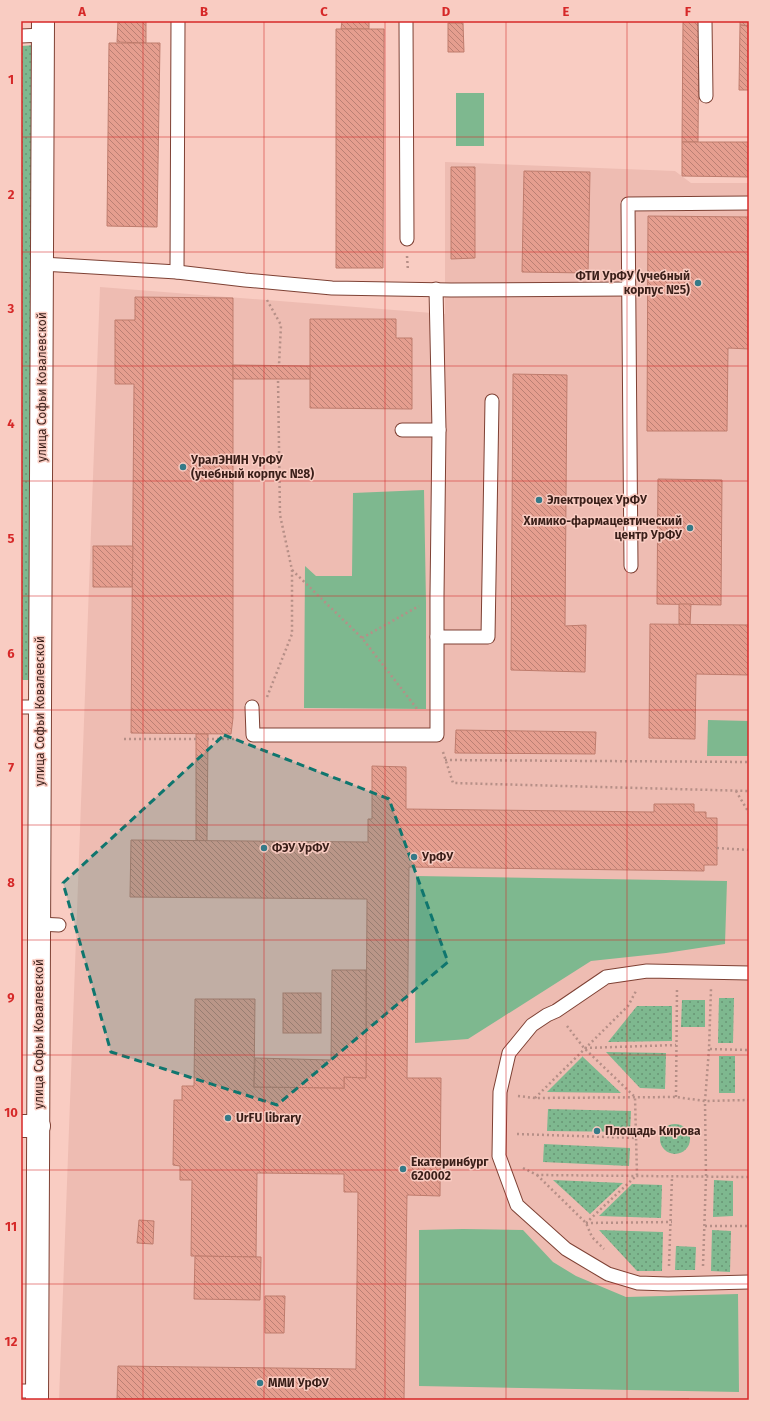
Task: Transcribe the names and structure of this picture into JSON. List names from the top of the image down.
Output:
{
  "streets": {
    "street": ["улица Софьи Ковалевской"]
  },
  "places": [
    "ФТИ УрФУ (учебный корпус №5)",
    "УралЭНИН УрФУ (учебный корпус №8)",
    "Электроцех УрФУ",
    "Химико-фармацевтический центр УрФУ",
    "ФЭУ УрФУ",
    "УрФУ",
    "UrFU library",
    "Площадь Кирова",
    "Екатеринбург 620002",
    "ММИ УрФУ"
  ],
  "grid": {
    "columns": [
      "A",
      "B",
      "C",
      "D",
      "E",
      "F"
    ],
    "rows": [
      "1",
      "2",
      "3",
      "4",
      "5",
      "6",
      "7",
      "8",
      "9",
      "10",
      "11",
      "12"
    ]
  }
}
